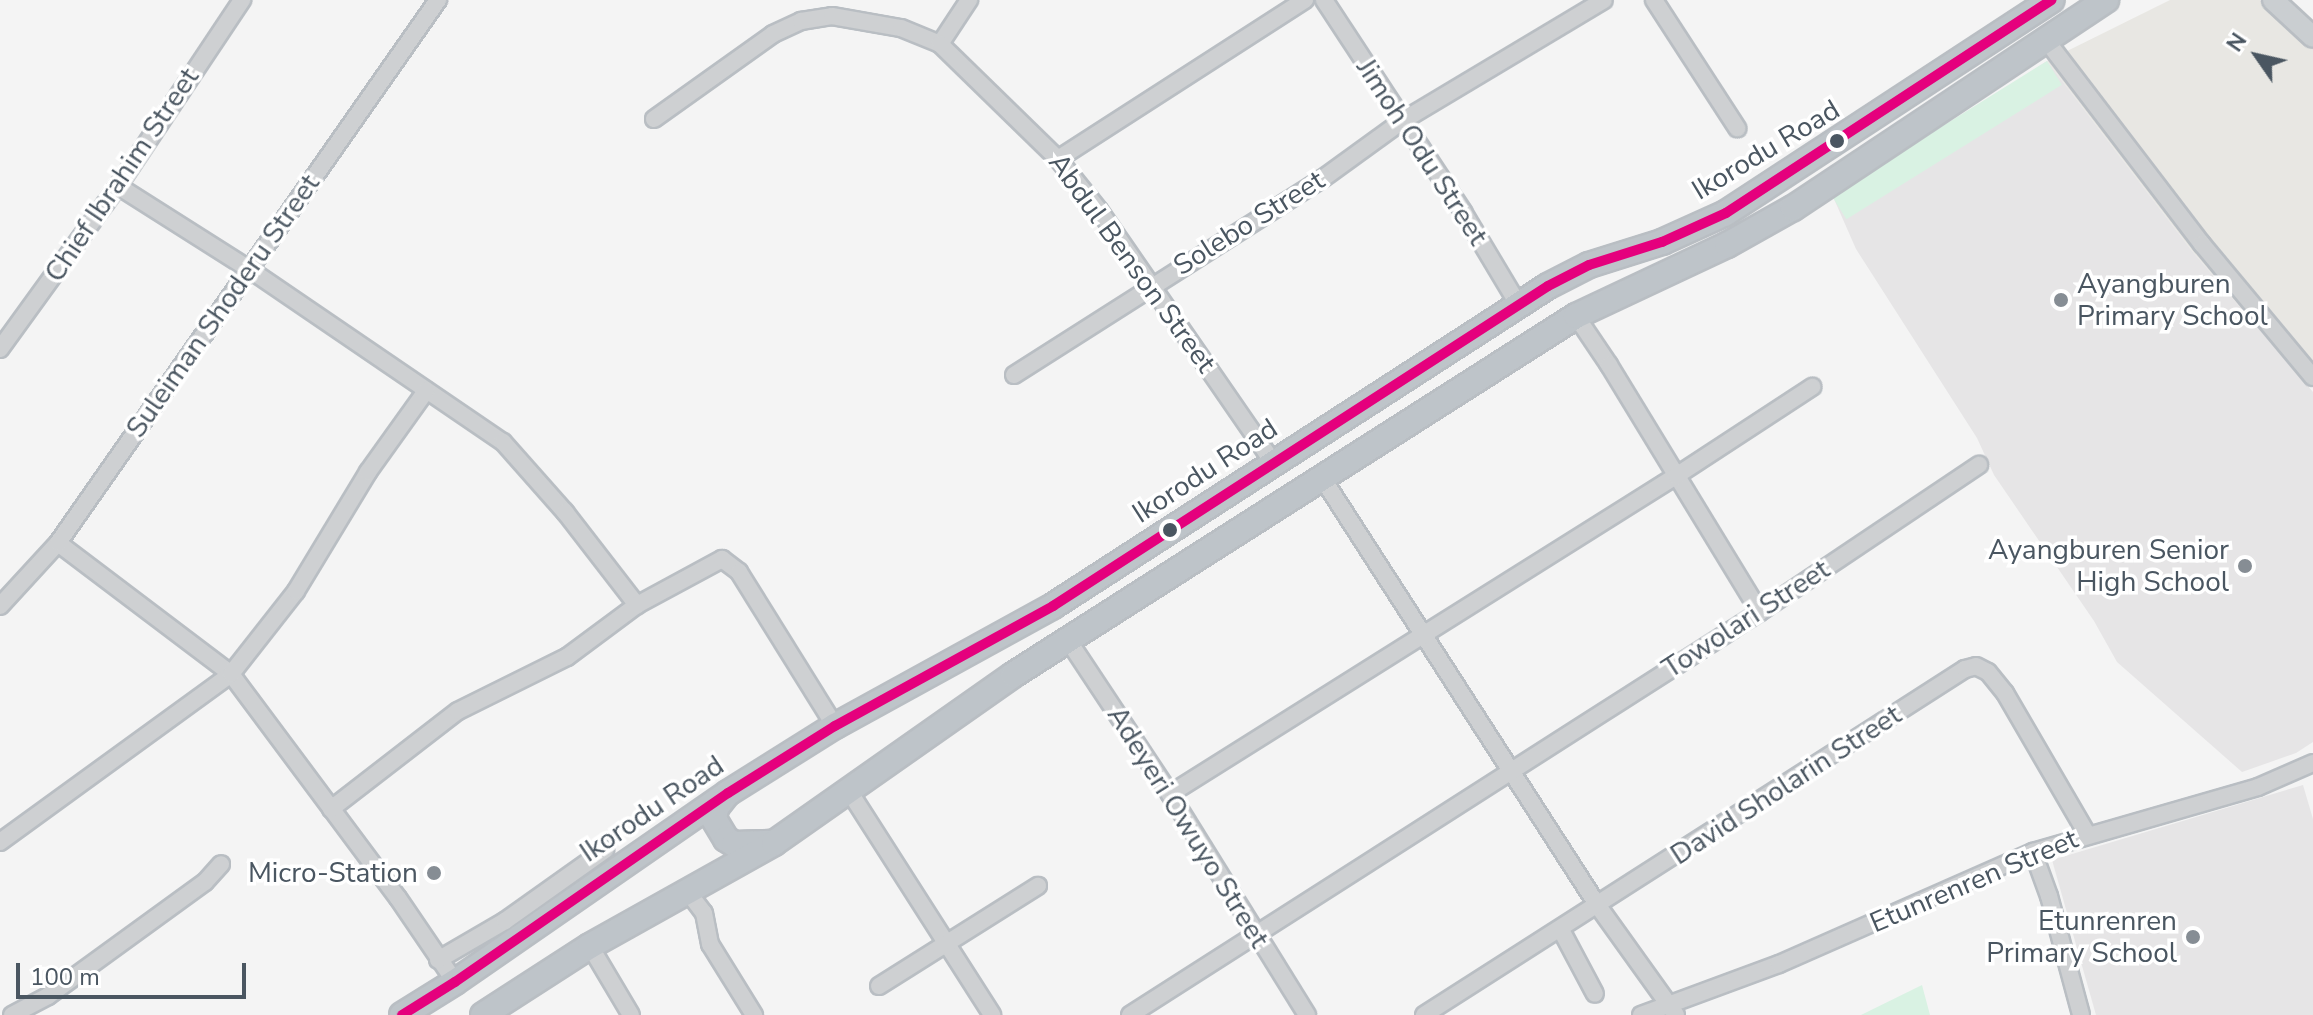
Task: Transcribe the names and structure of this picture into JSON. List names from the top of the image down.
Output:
{
  "streets": {
    "highway": ["Ikorodu Road"],
    "street": [
      "Jimoh Odu Street",
      "Chief Ibrahim Street",
      "Solebo Street",
      "Abdul Benson Street",
      "Suleiman Shoderu Street",
      "Towolari Street",
      "David Sholarin Street",
      "Adeyeri Owuyo Street",
      "Etunrenren Street"
    ]
  },
  "crossings": [
    ["Ikorodu Road", "Jimoh Odu Street"],
    ["Ikorodu Road", "Abdul Benson Street"],
    ["Jimoh Odu Street", "Solebo Street"],
    ["Solebo Street", "Abdul Benson Street"],
    ["Towolari Street", "Adeyeri Owuyo Street"],
    ["David Sholarin Street", "Etunrenren Street"]
  ],
  "places": [
    "Ayangburen Primary School",
    "Ayangburen Senior High School",
    "Micro-Station",
    "Etunrenren Primary School"
  ],
  "scale_bar": "100 m",
  "north": "top left"
}
